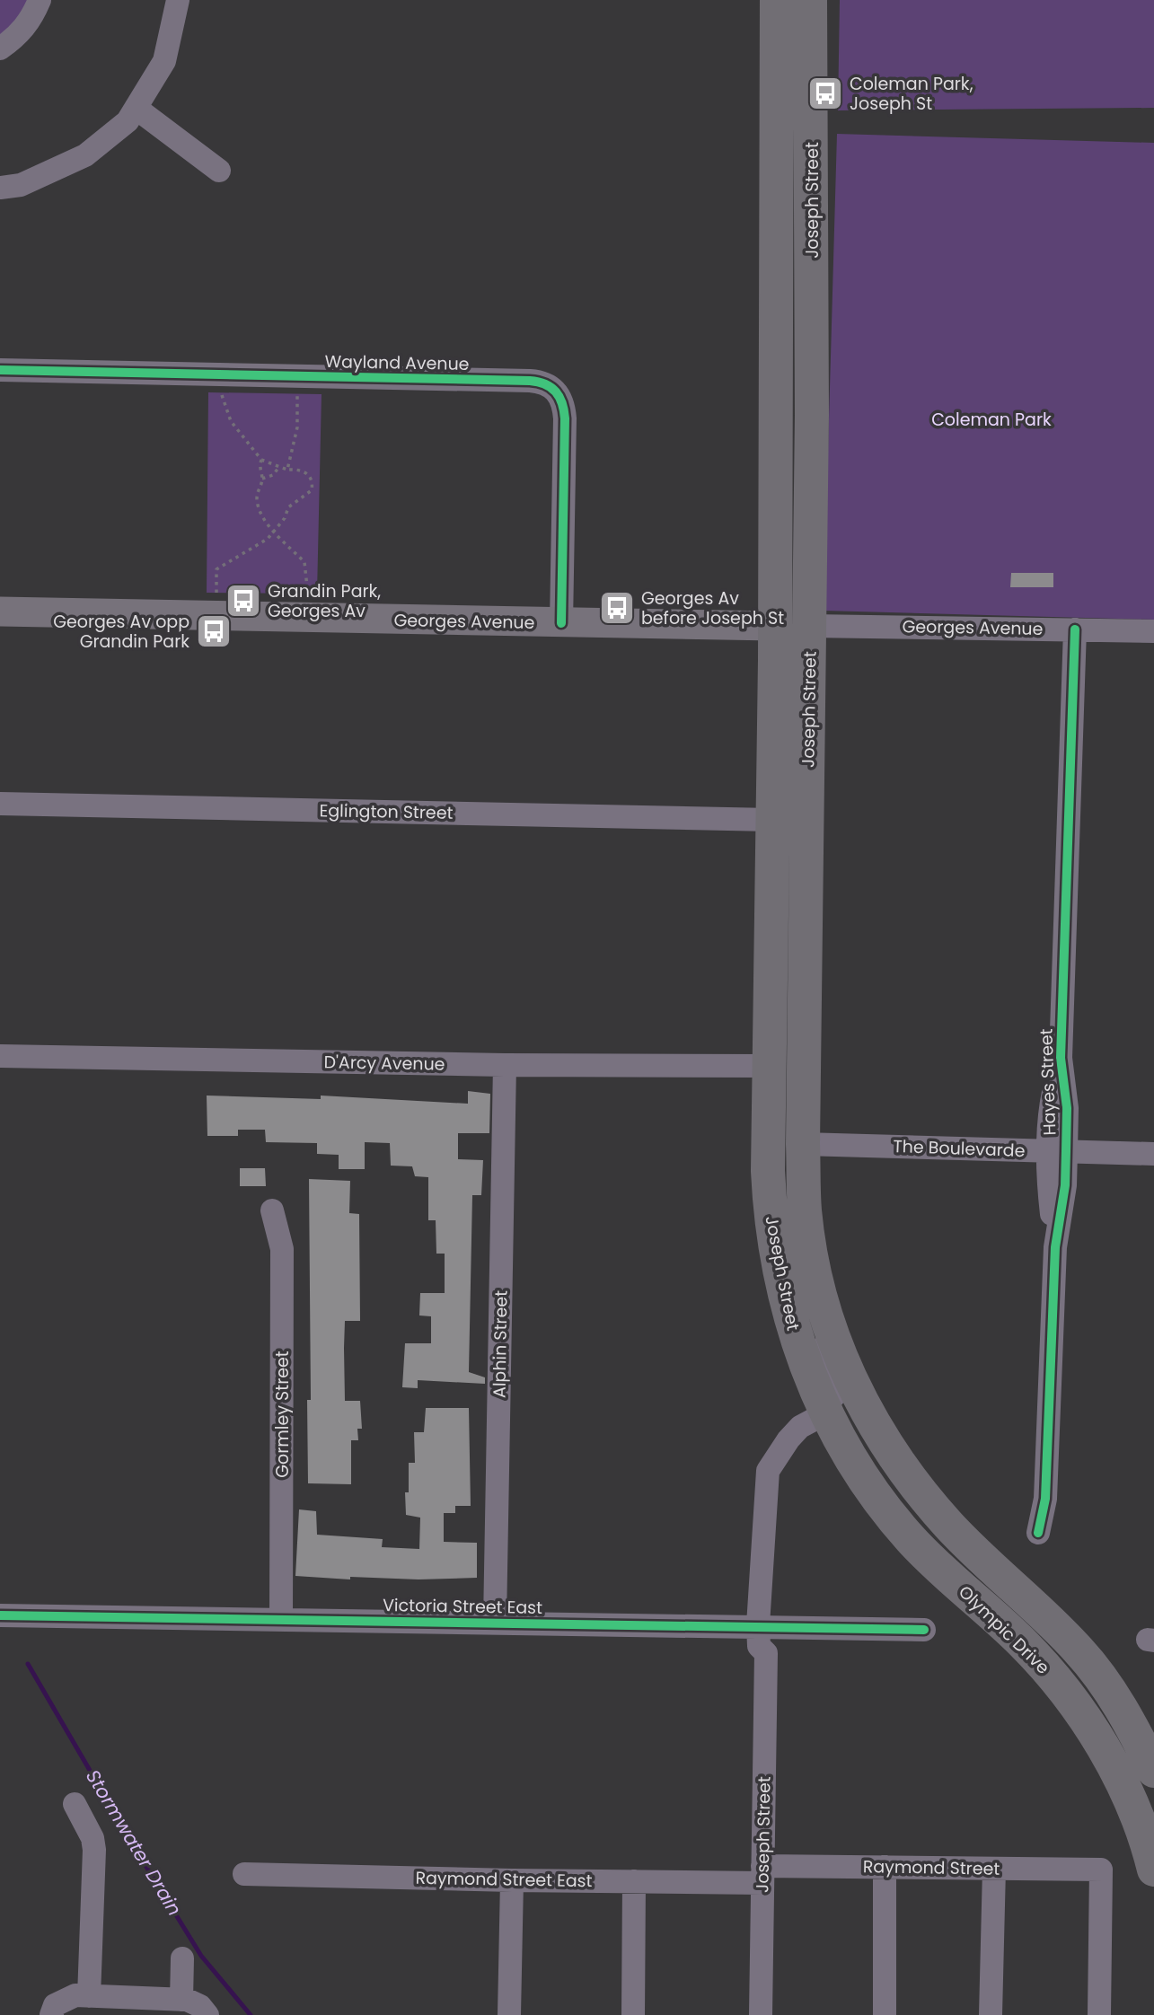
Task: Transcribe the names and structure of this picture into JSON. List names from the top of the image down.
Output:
{
  "streets": {
    "highway": ["Joseph Street", "Georges Avenue", "Olympic Drive"],
    "street": [
      "Wayland Avenue",
      "Eglington Street",
      "D'Arcy Avenue",
      "Hayes Street",
      "The Boulevarde",
      "Alphin Street",
      "Gormley Street",
      "Victoria Street East",
      "Raymond Street",
      "Raymond Street East"
    ]
  },
  "crossings": [
    ["Joseph Street", "Georges Avenue"],
    ["Joseph Street", "Eglington Street"],
    ["Joseph Street", "D'Arcy Avenue"],
    ["Joseph Street", "The Boulevarde"],
    ["Joseph Street", "Victoria Street East"],
    ["Joseph Street", "Olympic Drive"],
    ["Joseph Street", "Raymond Street"],
    ["Joseph Street", "Raymond Street East"],
    ["Wayland Avenue", "Georges Avenue"],
    ["Georges Avenue", "Hayes Street"],
    ["D'Arcy Avenue", "Alphin Street"],
    ["Hayes Street", "The Boulevarde"],
    ["Alphin Street", "Victoria Street East"],
    ["Gormley Street", "Victoria Street East"],
    ["Raymond Street", "Raymond Street East"]
  ],
  "water": ["Stormwater Drain"],
  "parks": ["Coleman Park"],
  "places": {
    "bus stop": [
      "Coleman Park, Joseph St",
      "Grandin Park, Georges Av",
      "Georges Av before Joseph St",
      "Georges Av opp Grandin Park"
    ]
  }
}
